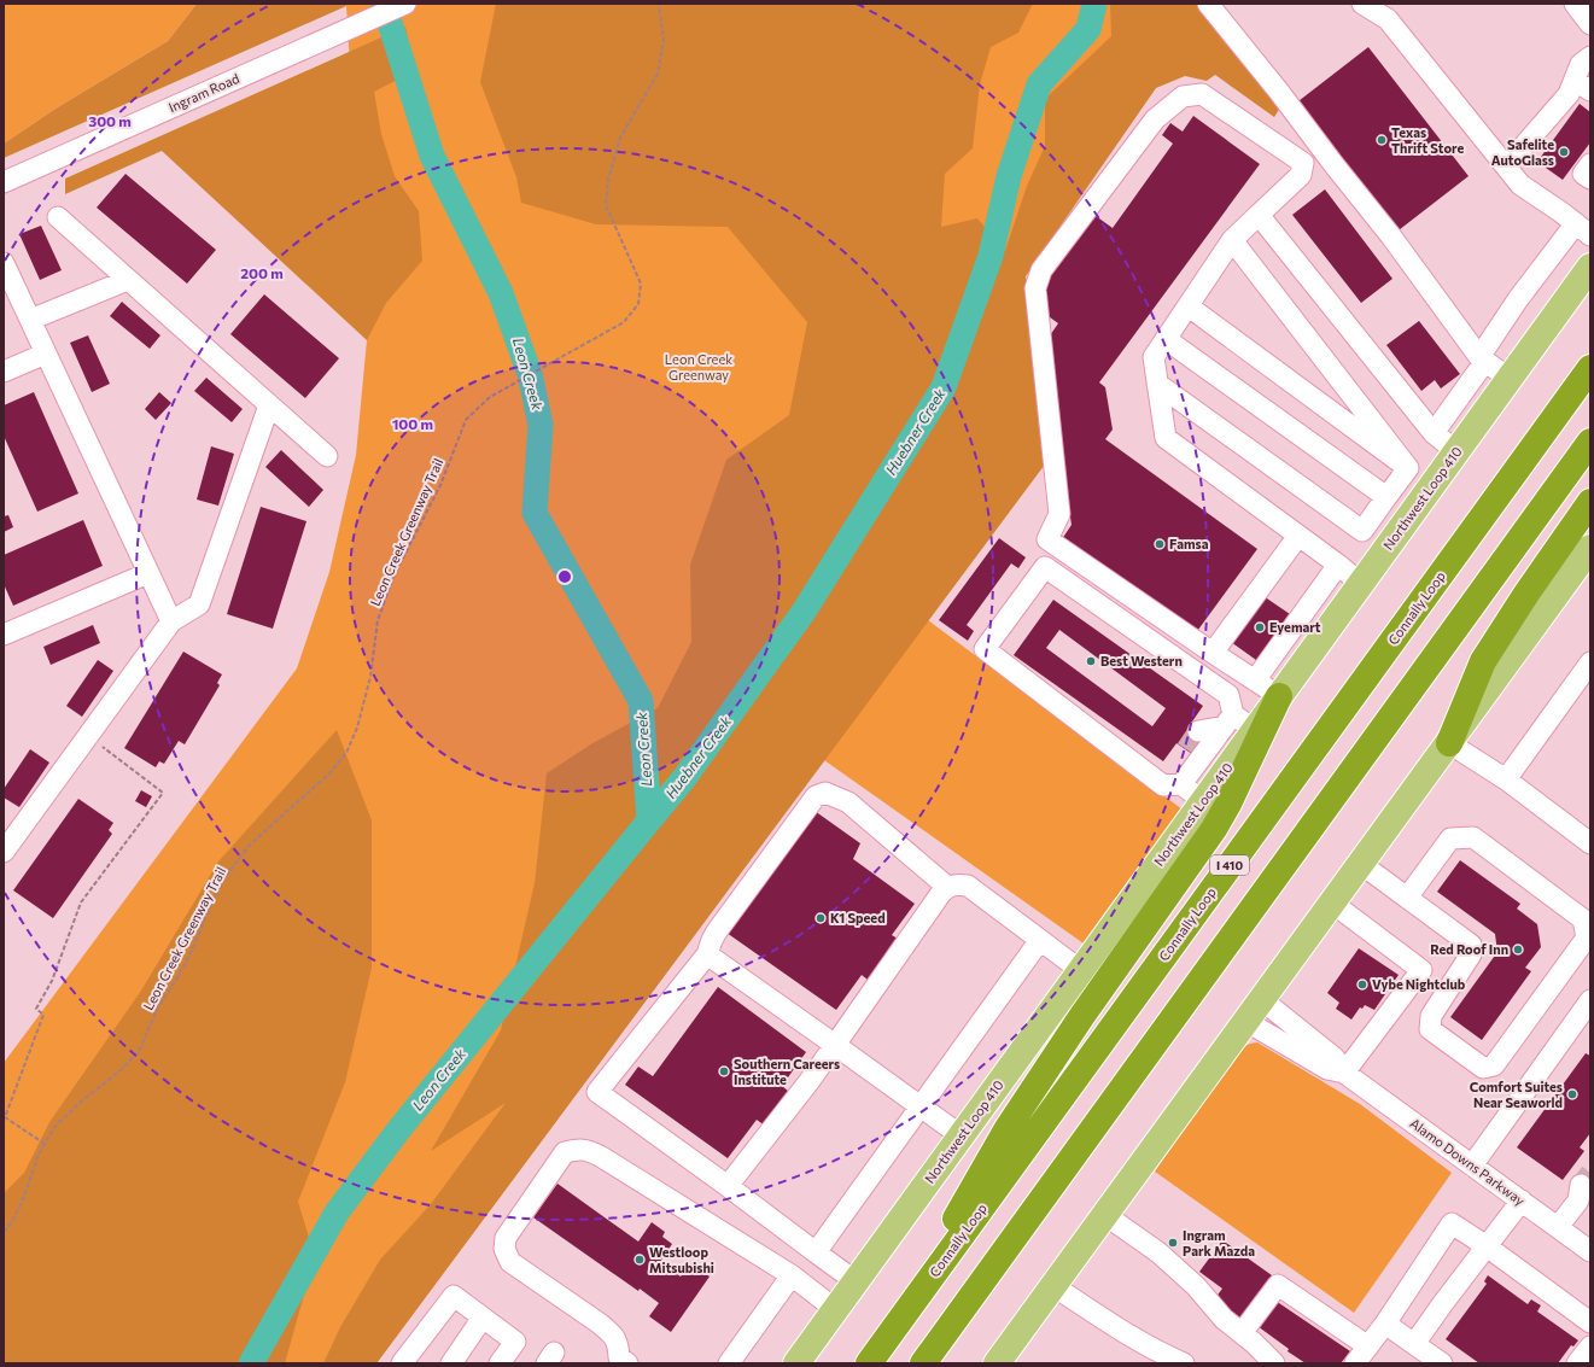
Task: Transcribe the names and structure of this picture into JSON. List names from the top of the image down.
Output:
{
  "streets": {
    "highway": ["Connally Loop", "I 410"],
    "main road": ["Northwest Loop 410"],
    "street": ["Ingram Road", "Alamo Downs Parkway"],
    "path": ["Leon Creek Greenway Trail"]
  },
  "water": ["Leon Creek", "Huebner Creek"],
  "parks": ["Leon Creek Greenway"],
  "places": [
    "Texas Thrift Store",
    "Safelite AutoGlass",
    "Famsa",
    "Eyemart",
    "Best Western",
    "K1 Speed",
    "Red Roof Inn",
    "Vybe Nightclub",
    "Southern Careers Institute",
    "Comfort Suites Near Seaworld",
    "Ingram Park Mazda",
    "Westloop Mitsubishi"
  ],
  "rings": ["300 m", "200 m", "100 m"]
}
